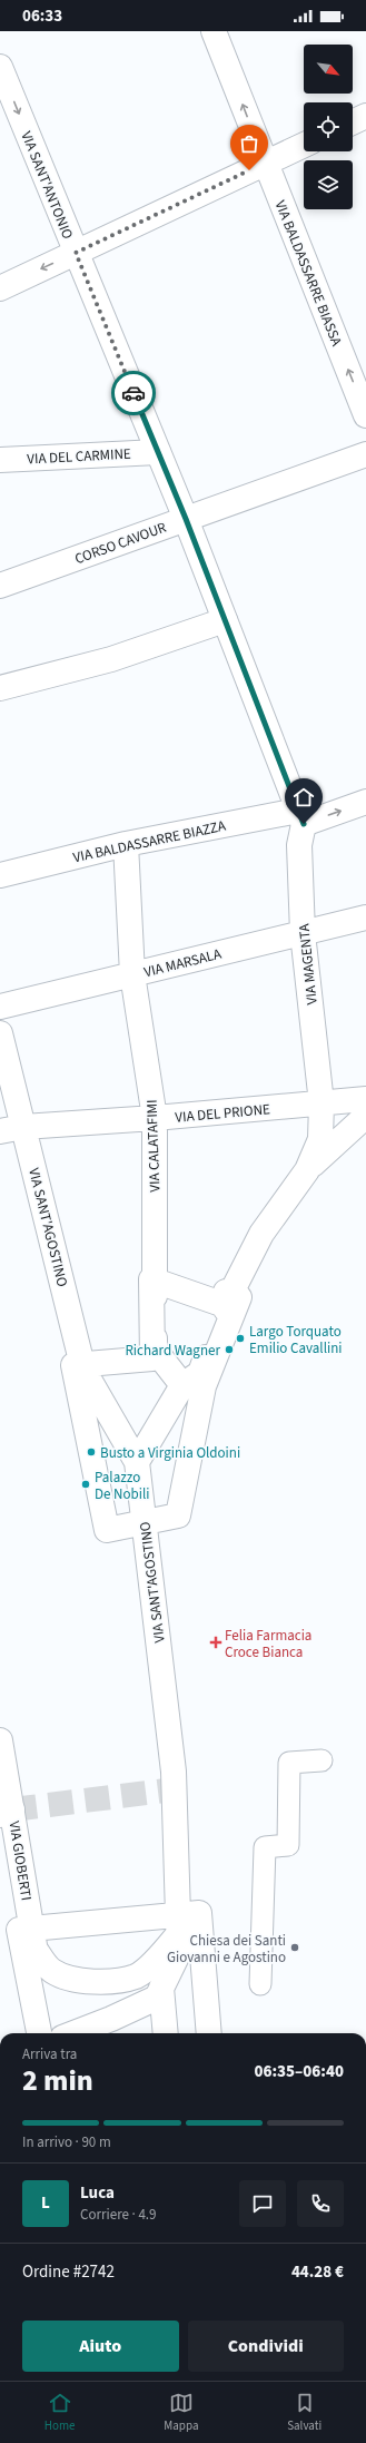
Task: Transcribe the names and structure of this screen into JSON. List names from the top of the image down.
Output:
{
  "streets": {
    "street": [
      "VIA SANT'ANTONIO",
      "VIA BALDASSARRE BIASSA",
      "VIA DEL CARMINE",
      "CORSO CAVOUR",
      "VIA BALDASSARRE BIAZZA",
      "VIA MARSALA",
      "VIA MAGENTA",
      "VIA DEL PRIONE",
      "VIA CALATAFIMI",
      "VIA SANT'AGOSTINO",
      "VIA GIOBERTI"
    ]
  },
  "crossings": [
    ["VIA SANT'ANTONIO", "VIA DEL CARMINE"],
    ["VIA SANT'ANTONIO", "CORSO CAVOUR"],
    ["VIA SANT'ANTONIO", "VIA BALDASSARRE BIAZZA"],
    ["VIA SANT'ANTONIO", "VIA MAGENTA"],
    ["VIA BALDASSARRE BIAZZA", "VIA MAGENTA"],
    ["VIA BALDASSARRE BIAZZA", "VIA CALATAFIMI"],
    ["VIA MARSALA", "VIA MAGENTA"],
    ["VIA MARSALA", "VIA CALATAFIMI"],
    ["VIA MAGENTA", "VIA DEL PRIONE"],
    ["VIA DEL PRIONE", "VIA CALATAFIMI"],
    ["VIA DEL PRIONE", "VIA SANT'AGOSTINO"]
  ],
  "one_way": ["VIA BALDASSARRE BIASSA"],
  "places": {
    "other": [
      "Largo Torquato Emilio Cavallini",
      "Richard Wagner",
      "Busto a Virginia Oldoini",
      "Palazzo De Nobili",
      "Chiesa dei Santi Giovanni e Agostino"
    ],
    "health": ["Felia Farmacia Croce Bianca"]
  },
  "north": "bottom right",
  "page": {
    "status": "06:33",
    "heading": ["2 min", "Arriva tra", "06:35–06:40"],
    "panel": [
      "Luca",
      "Corriere · 4.9",
      "Ordine #2742",
      "44.28 €"
    ],
    "bar": "In arrivo · 90 m",
    "round": "L",
    "buttons": ["Aiuto", "Condividi"],
    "tabs": ["Home", "Mappa", "Salvati"]
  }
}
